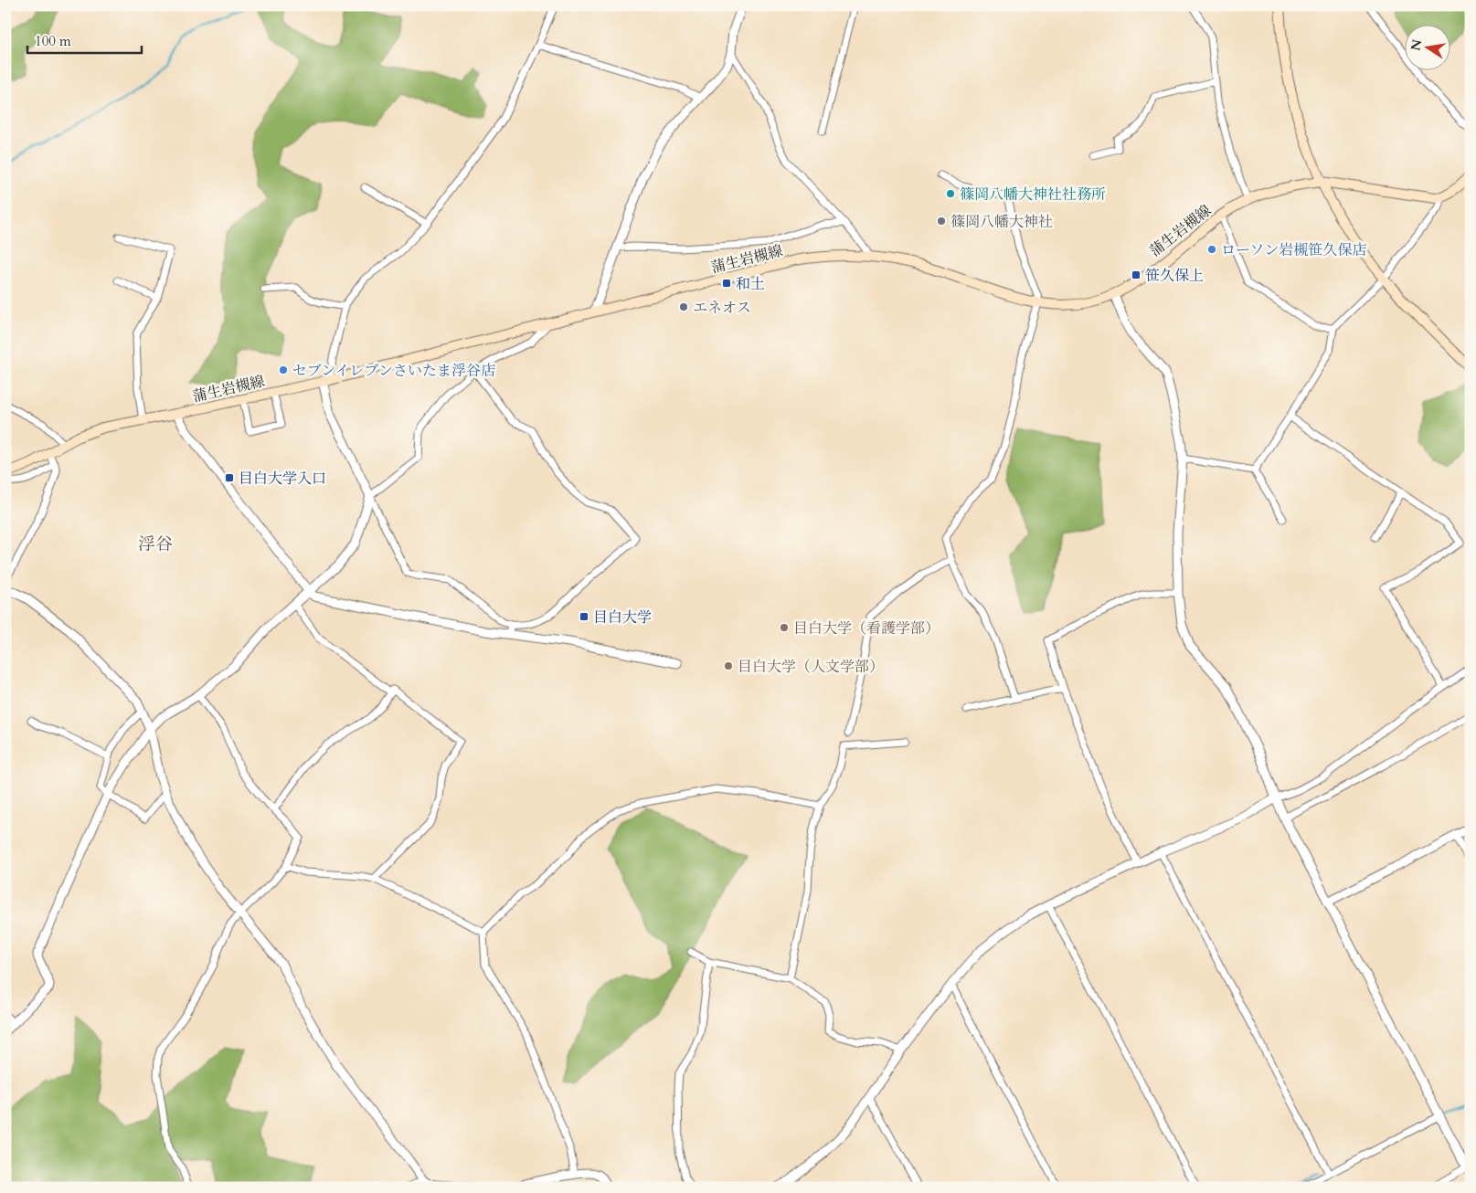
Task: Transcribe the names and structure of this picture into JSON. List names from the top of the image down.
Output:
{
  "streets": {
    "main road": ["蒲生岩槻線"]
  },
  "districts": ["浮谷"],
  "places": {
    "other": [
      "篠岡八幡大神社社務所",
      "篠岡八幡大神社",
      "ローソン岩槻笹久保店",
      "エネオス",
      "セブンイレブンさいたま浮谷店",
      "目白大学（看護学部）",
      "目白大学（人文学部）"
    ],
    "transit": [
      "笹久保上",
      "和土",
      "目白大学入口",
      "目白大学"
    ]
  },
  "scale_bar": "100 m",
  "north": "left"
}
